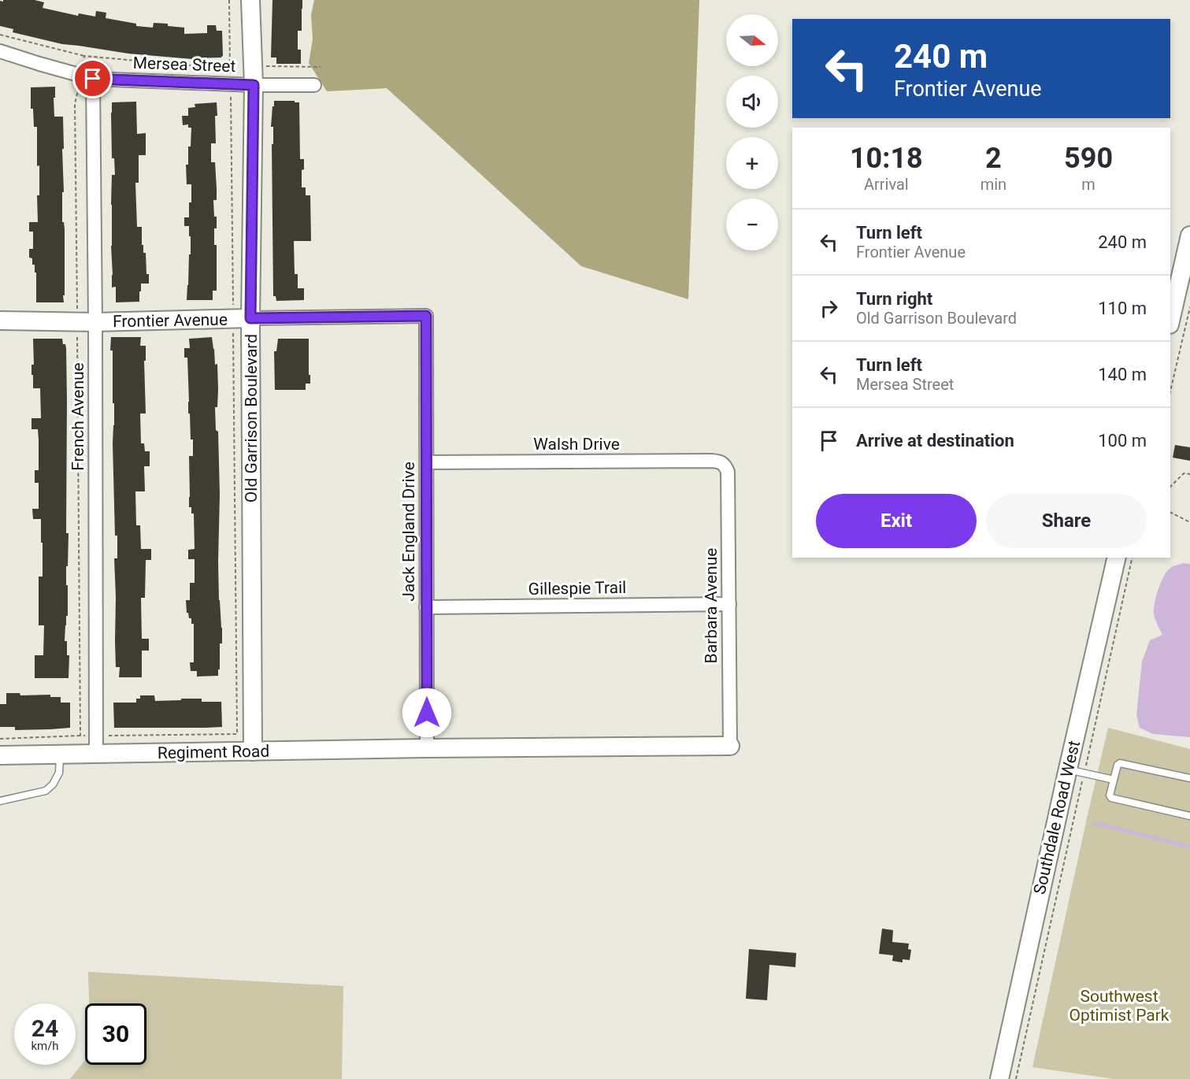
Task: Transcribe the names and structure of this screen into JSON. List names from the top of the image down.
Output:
{
  "streets": {
    "street": [
      "Mersea Street",
      "Frontier Avenue",
      "French Avenue",
      "Old Garrison Boulevard",
      "Walsh Drive",
      "Jack England Drive",
      "Gillespie Trail",
      "Barbara Avenue",
      "Regiment Road",
      "Southdale Road West"
    ]
  },
  "crossings": [
    ["Mersea Street", "French Avenue"],
    ["Mersea Street", "Old Garrison Boulevard"],
    ["Frontier Avenue", "French Avenue"],
    ["Frontier Avenue", "Old Garrison Boulevard"],
    ["Frontier Avenue", "Jack England Drive"],
    ["French Avenue", "Regiment Road"],
    ["Old Garrison Boulevard", "Regiment Road"],
    ["Walsh Drive", "Jack England Drive"],
    ["Walsh Drive", "Barbara Avenue"],
    ["Jack England Drive", "Gillespie Trail"],
    ["Jack England Drive", "Regiment Road"],
    ["Gillespie Trail", "Barbara Avenue"],
    ["Barbara Avenue", "Regiment Road"]
  ],
  "parks": ["Southwest Optimist Park"],
  "north": "right",
  "page": {
    "map_buttons": ["+", "−"],
    "turn": ["240 m", "Frontier Avenue"],
    "eta": [
      "10:18",
      "Arrival",
      "2",
      "min",
      "590",
      "m"
    ],
    "list": [
      {
        "name": "Turn left",
        "note": "Frontier Avenue",
        "value": "240 m"
      },
      {
        "name": "Turn right",
        "note": "Old Garrison Boulevard",
        "value": "110 m"
      },
      {
        "name": "Turn left",
        "note": "Mersea Street",
        "value": "140 m"
      },
      {
        "name": "Arrive at destination",
        "value": "100 m"
      }
    ],
    "buttons": ["Exit", "Share"],
    "speed": "24 km/h",
    "limit": "30"
  }
}
